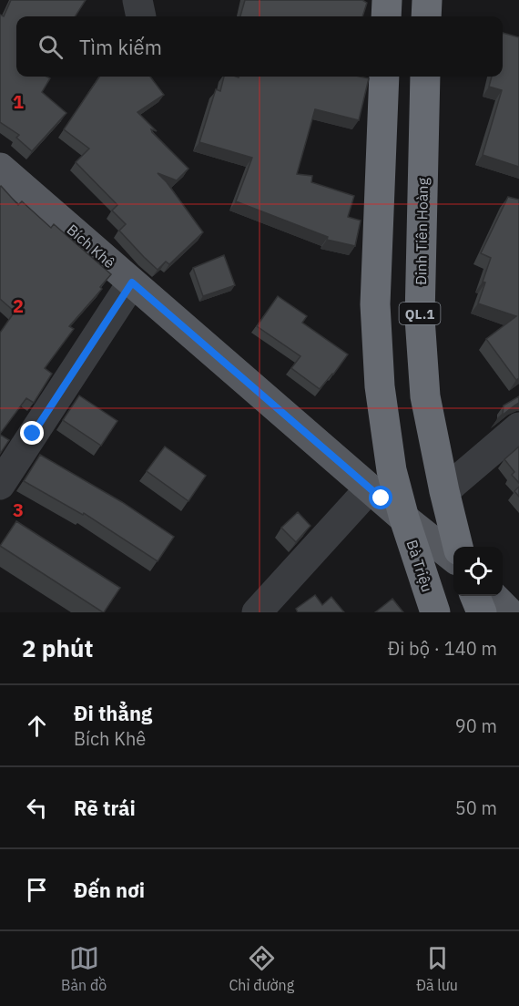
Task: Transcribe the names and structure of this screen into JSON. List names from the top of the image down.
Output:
{
  "streets": {
    "highway": ["Đinh Tiên Hoàng", "QL.1", "Bà Triệu"],
    "main road": ["Bích Khê"]
  },
  "crossings": [
    ["Bích Khê", "Bà Triệu"]
  ],
  "page": {
    "search": "Tìm kiếm",
    "heading": ["2 phút", "Đi bộ · 140 m"],
    "list": [
      ["Đi thẳng", "Bích Khê", "90 m"],
      ["Rẽ trái", "50 m"],
      "Đến nơi"
    ],
    "nav": ["Bản đồ", "Chỉ đường", "Đã lưu"]
  },
  "grid": {
    "rows": ["1", "2", "3"]
  }
}
